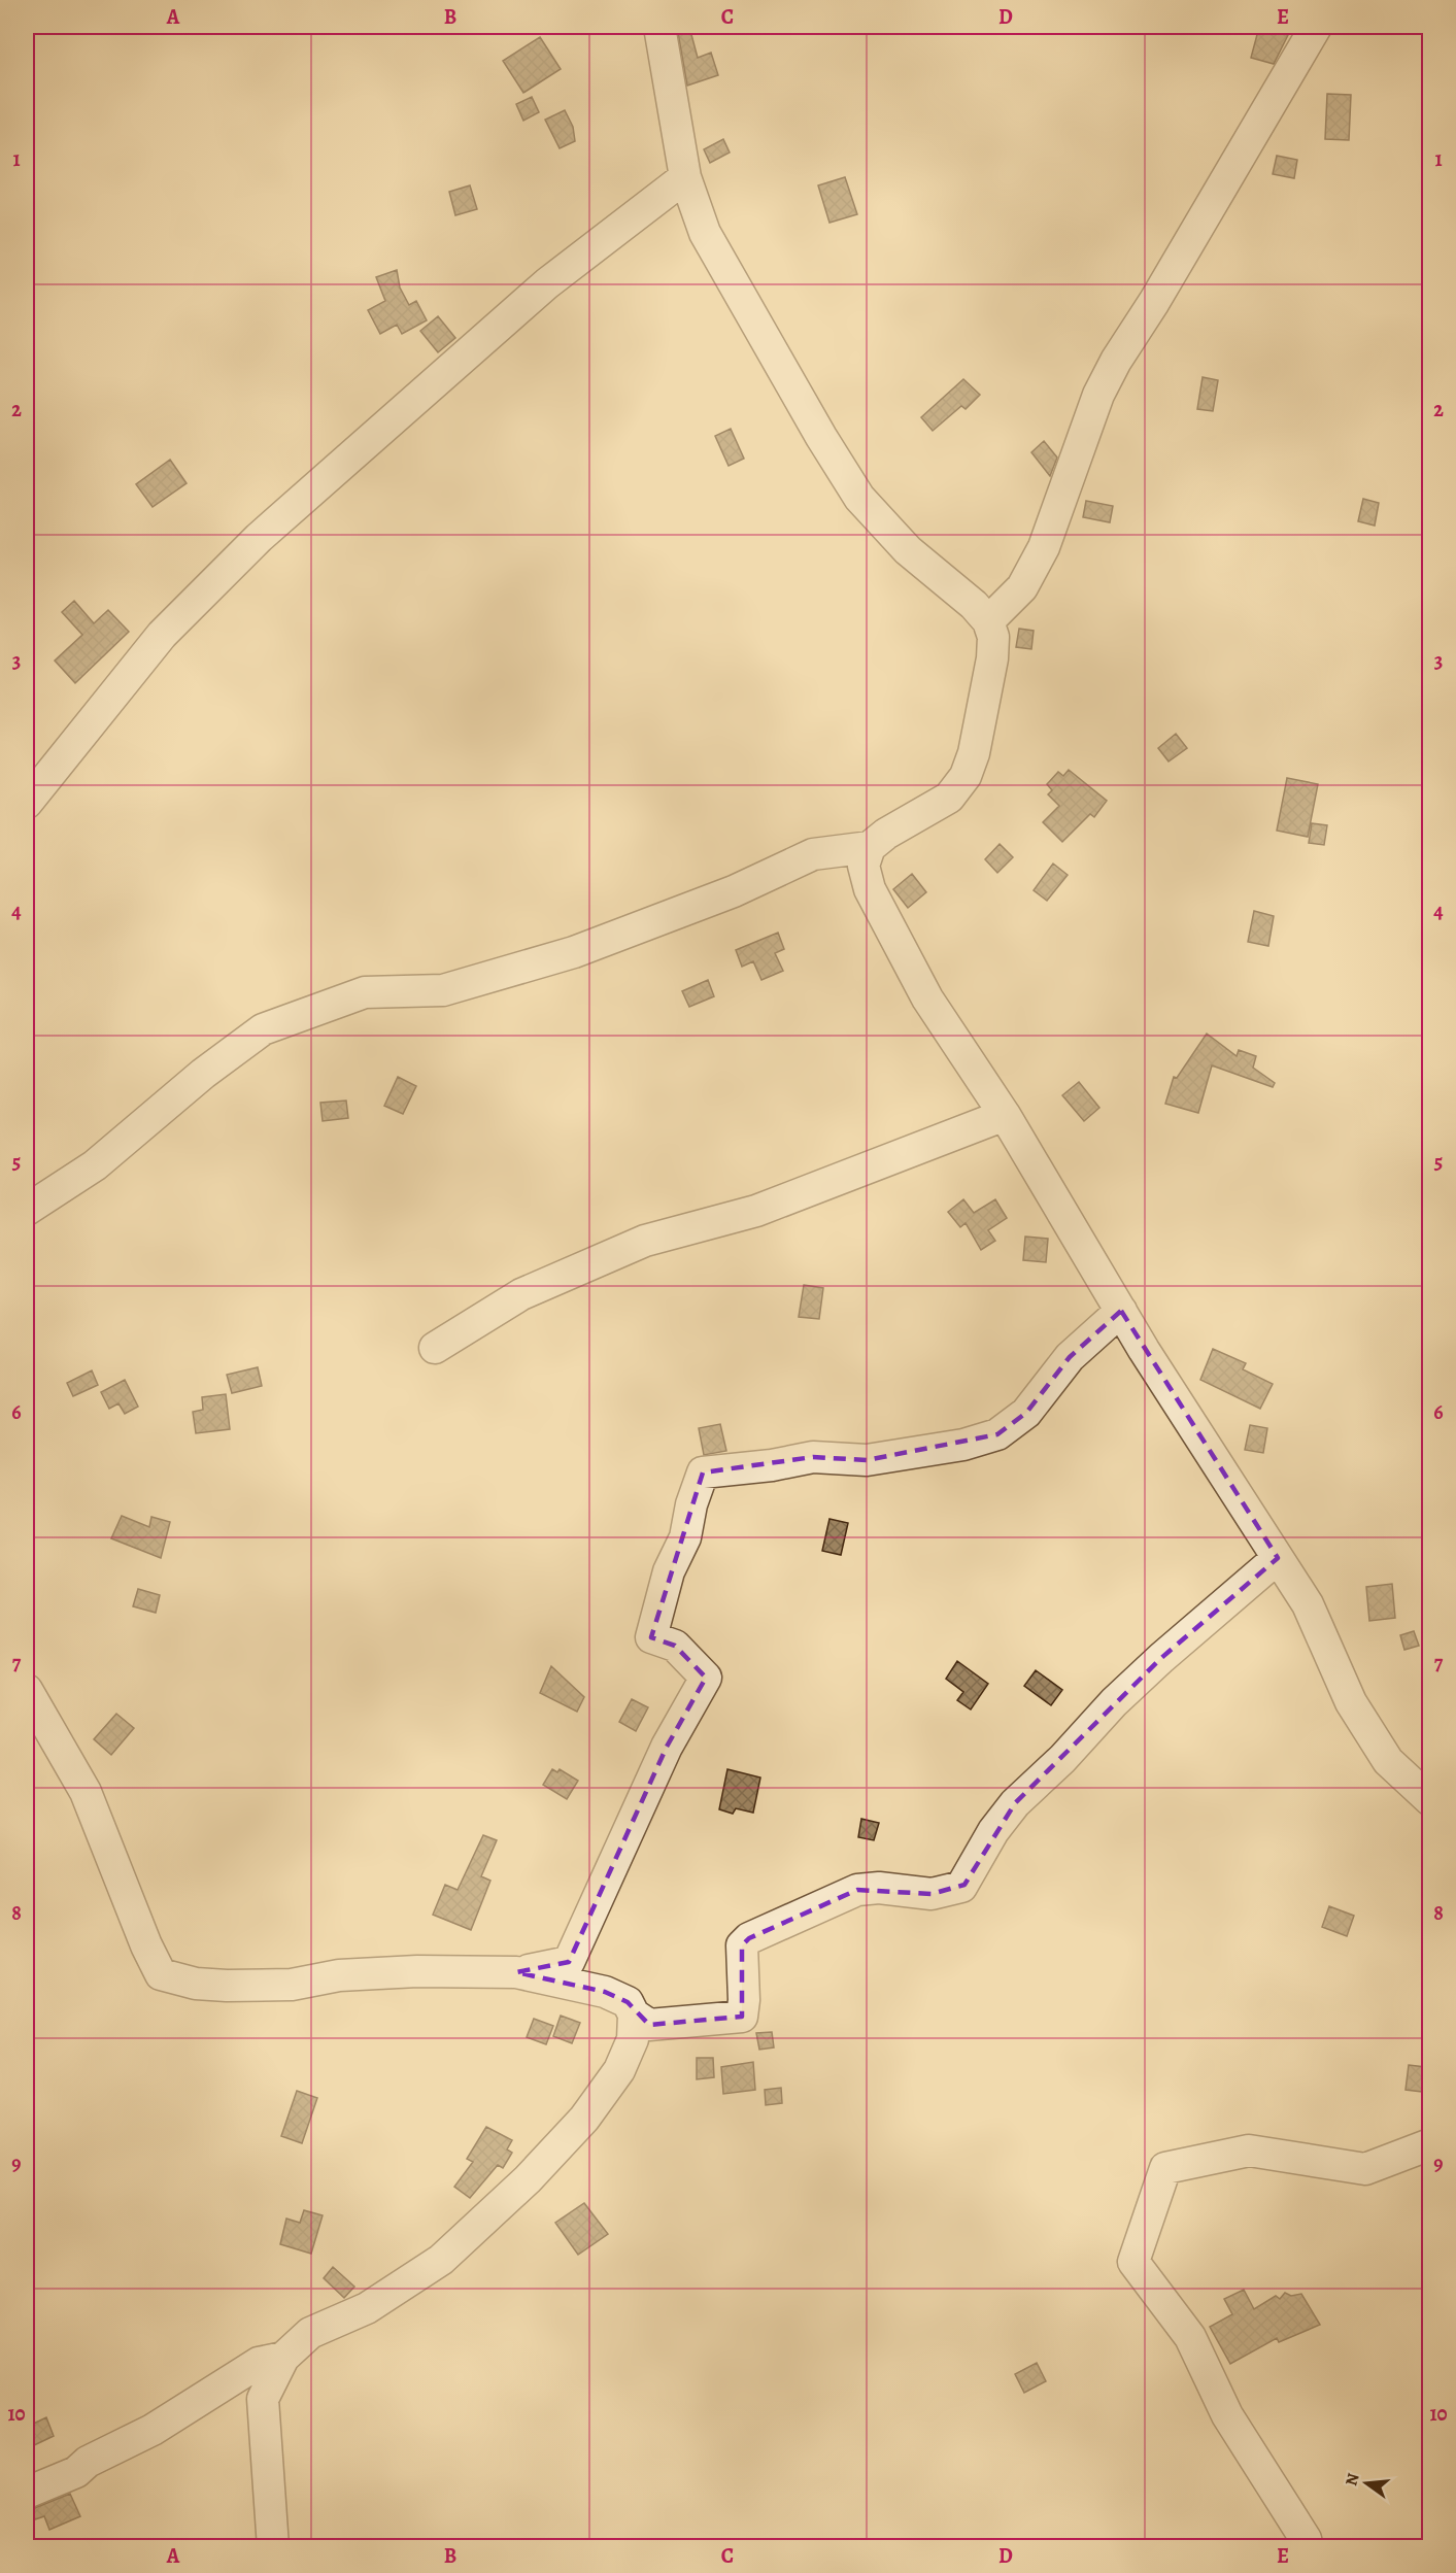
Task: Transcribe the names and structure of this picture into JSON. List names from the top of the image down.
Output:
{
  "north": "left",
  "grid": {
    "columns": [
      "A",
      "B",
      "C",
      "D",
      "E"
    ],
    "rows": [
      "1",
      "2",
      "3",
      "4",
      "5",
      "6",
      "7",
      "8",
      "9",
      "10"
    ]
  }
}
